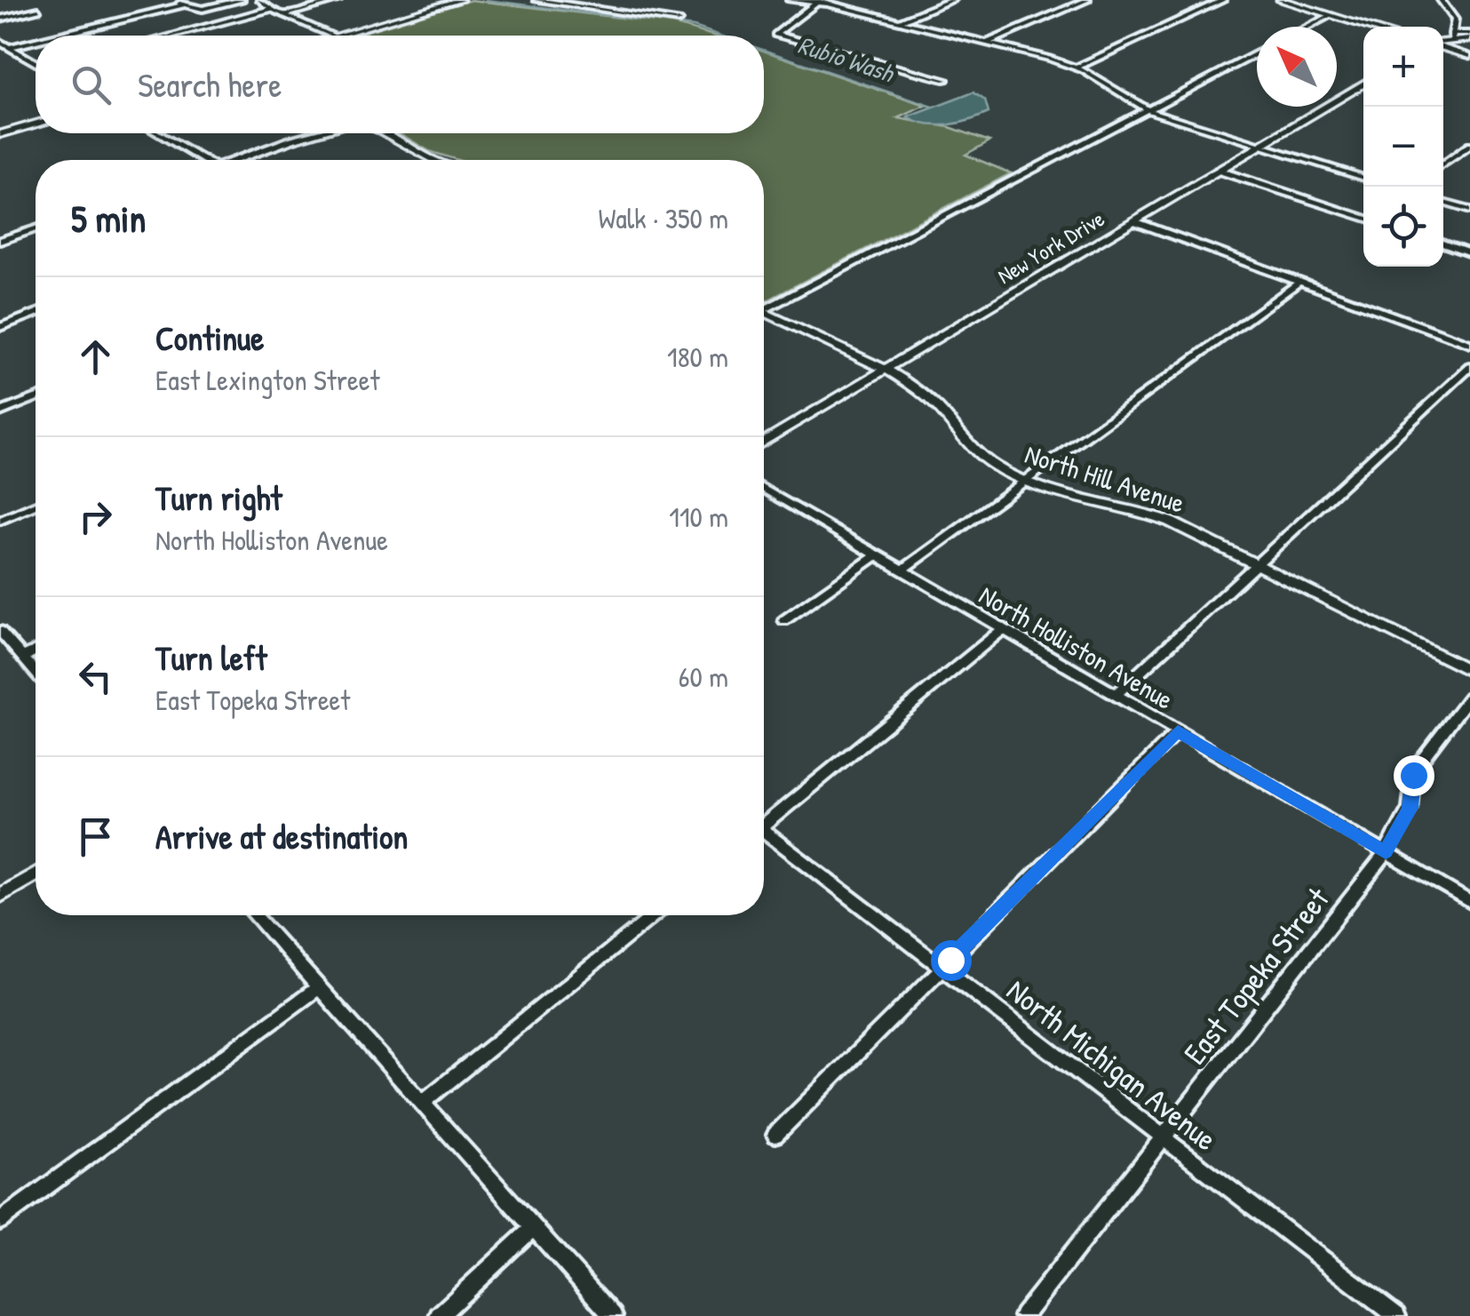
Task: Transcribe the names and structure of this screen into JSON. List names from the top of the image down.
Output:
{
  "streets": {
    "street": [
      "New York Drive",
      "North Hill Avenue",
      "North Holliston Avenue",
      "East Topeka Street",
      "North Michigan Avenue"
    ]
  },
  "crossings": [
    ["New York Drive", "North Hill Avenue"],
    ["North Holliston Avenue", "East Topeka Street"],
    ["East Topeka Street", "North Michigan Avenue"]
  ],
  "water": ["Rubio Wash"],
  "north": "top left",
  "page": {
    "map_buttons": ["+", "−"],
    "search": "Search here",
    "heading": ["5 min", "Walk · 350 m"],
    "list": [
      ["Continue", "East Lexington Street", "180 m"],
      ["Turn right", "North Holliston Avenue", "110 m"],
      ["Turn left", "East Topeka Street", "60 m"],
      "Arrive at destination"
    ]
  }
}
